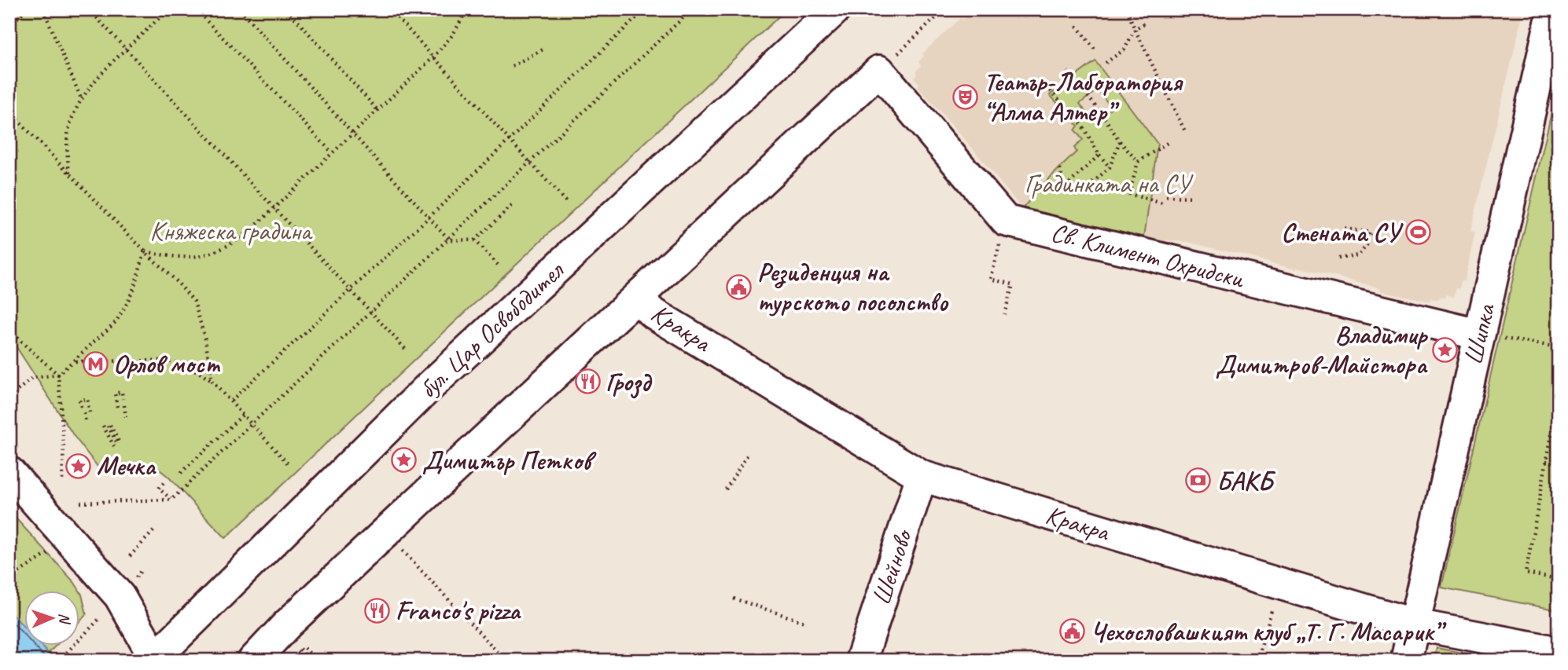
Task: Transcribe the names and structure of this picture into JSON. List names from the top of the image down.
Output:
{
  "streets": {
    "street": [
      "Св. Климент Охридски",
      "Кракра",
      "бул. Цар Освободител",
      "Шипка",
      "Шейново"
    ]
  },
  "crossings": [
    ["Св. Климент Охридски", "Шипка"],
    ["Кракра", "Шипка"],
    ["Кракра", "Шейново"]
  ],
  "parks": ["Градинката на СУ", "Княжеска градина"],
  "places": {
    "theatre": ["Театър-Лаборатория “Алма Алтер”"],
    "sports": ["Стената СУ"],
    "public building": ["Резиденция на турското посолство", "Чехословашкият клуб „Т. Г. Масарик”"],
    "place": ["Владимир Димитров-Майстора", "Димитър Петков", "Мечка"],
    "metro station": ["Орлов мост"],
    "restaurant": ["Грозд", "Franco's pizza"],
    "bank": ["БАКБ"]
  },
  "north": "right"
}
